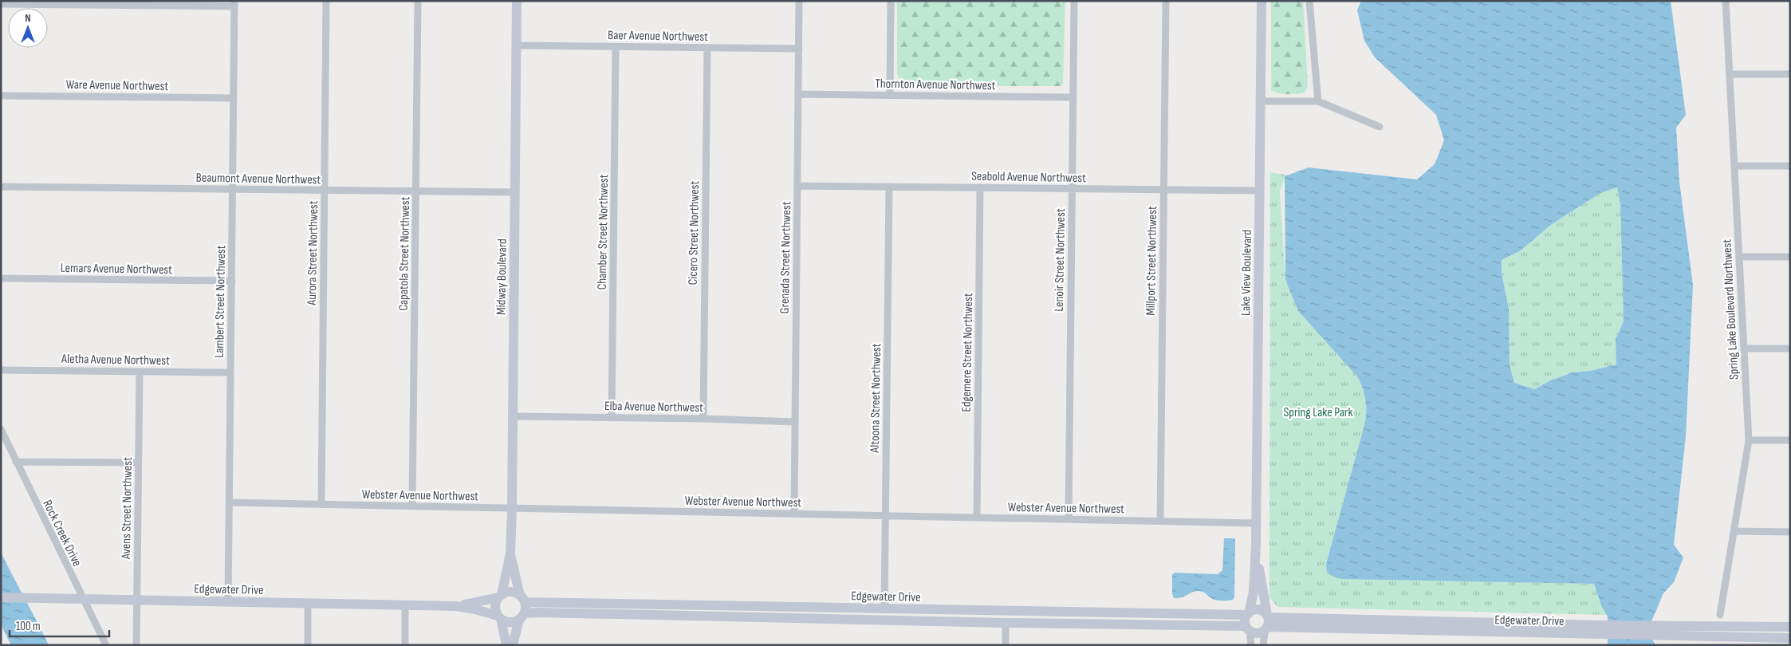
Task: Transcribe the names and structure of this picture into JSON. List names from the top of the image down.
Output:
{
  "streets": {
    "street": [
      "Baer Avenue Northwest",
      "Thornton Avenue Northwest",
      "Ware Avenue Northwest",
      "Seabold Avenue Northwest",
      "Beaumont Avenue Northwest",
      "Chamber Street Northwest",
      "Cicero Street Northwest",
      "Aurora Street Northwest",
      "Capatola Street Northwest",
      "Grenada Street Northwest",
      "Lenoir Street Northwest",
      "Millport Street Northwest",
      "Lemars Avenue Northwest",
      "Lake View Boulevard",
      "Midway Boulevard",
      "Lambert Street Northwest",
      "Spring Lake Boulevard Northwest",
      "Edgemere Street Northwest",
      "Aletha Avenue Northwest",
      "Altoona Street Northwest",
      "Elba Avenue Northwest",
      "Webster Avenue Northwest",
      "Avens Street Northwest",
      "Rock Creek Drive",
      "Edgewater Drive"
    ]
  },
  "crossings": [
    ["Baer Avenue Northwest", "Chamber Street Northwest"],
    ["Baer Avenue Northwest", "Cicero Street Northwest"],
    ["Baer Avenue Northwest", "Grenada Street Northwest"],
    ["Baer Avenue Northwest", "Midway Boulevard"],
    ["Thornton Avenue Northwest", "Grenada Street Northwest"],
    ["Thornton Avenue Northwest", "Lenoir Street Northwest"],
    ["Ware Avenue Northwest", "Lambert Street Northwest"],
    ["Seabold Avenue Northwest", "Grenada Street Northwest"],
    ["Seabold Avenue Northwest", "Lenoir Street Northwest"],
    ["Seabold Avenue Northwest", "Millport Street Northwest"],
    ["Seabold Avenue Northwest", "Lake View Boulevard"],
    ["Seabold Avenue Northwest", "Edgemere Street Northwest"],
    ["Seabold Avenue Northwest", "Altoona Street Northwest"],
    ["Beaumont Avenue Northwest", "Aurora Street Northwest"],
    ["Beaumont Avenue Northwest", "Capatola Street Northwest"],
    ["Beaumont Avenue Northwest", "Midway Boulevard"],
    ["Beaumont Avenue Northwest", "Lambert Street Northwest"],
    ["Chamber Street Northwest", "Elba Avenue Northwest"],
    ["Cicero Street Northwest", "Elba Avenue Northwest"],
    ["Aurora Street Northwest", "Webster Avenue Northwest"],
    ["Capatola Street Northwest", "Webster Avenue Northwest"],
    ["Grenada Street Northwest", "Elba Avenue Northwest"],
    ["Grenada Street Northwest", "Webster Avenue Northwest"],
    ["Lenoir Street Northwest", "Webster Avenue Northwest"],
    ["Millport Street Northwest", "Webster Avenue Northwest"],
    ["Lemars Avenue Northwest", "Lambert Street Northwest"],
    ["Lake View Boulevard", "Webster Avenue Northwest"],
    ["Lake View Boulevard", "Edgewater Drive"],
    ["Midway Boulevard", "Elba Avenue Northwest"],
    ["Midway Boulevard", "Webster Avenue Northwest"],
    ["Midway Boulevard", "Edgewater Drive"],
    ["Lambert Street Northwest", "Aletha Avenue Northwest"],
    ["Lambert Street Northwest", "Webster Avenue Northwest"],
    ["Lambert Street Northwest", "Edgewater Drive"],
    ["Edgemere Street Northwest", "Webster Avenue Northwest"],
    ["Aletha Avenue Northwest", "Avens Street Northwest"],
    ["Altoona Street Northwest", "Webster Avenue Northwest"],
    ["Altoona Street Northwest", "Edgewater Drive"],
    ["Avens Street Northwest", "Edgewater Drive"],
    ["Rock Creek Drive", "Edgewater Drive"]
  ],
  "parks": ["Spring Lake Park"],
  "scale_bar": "100 m",
  "north": "top"
}
